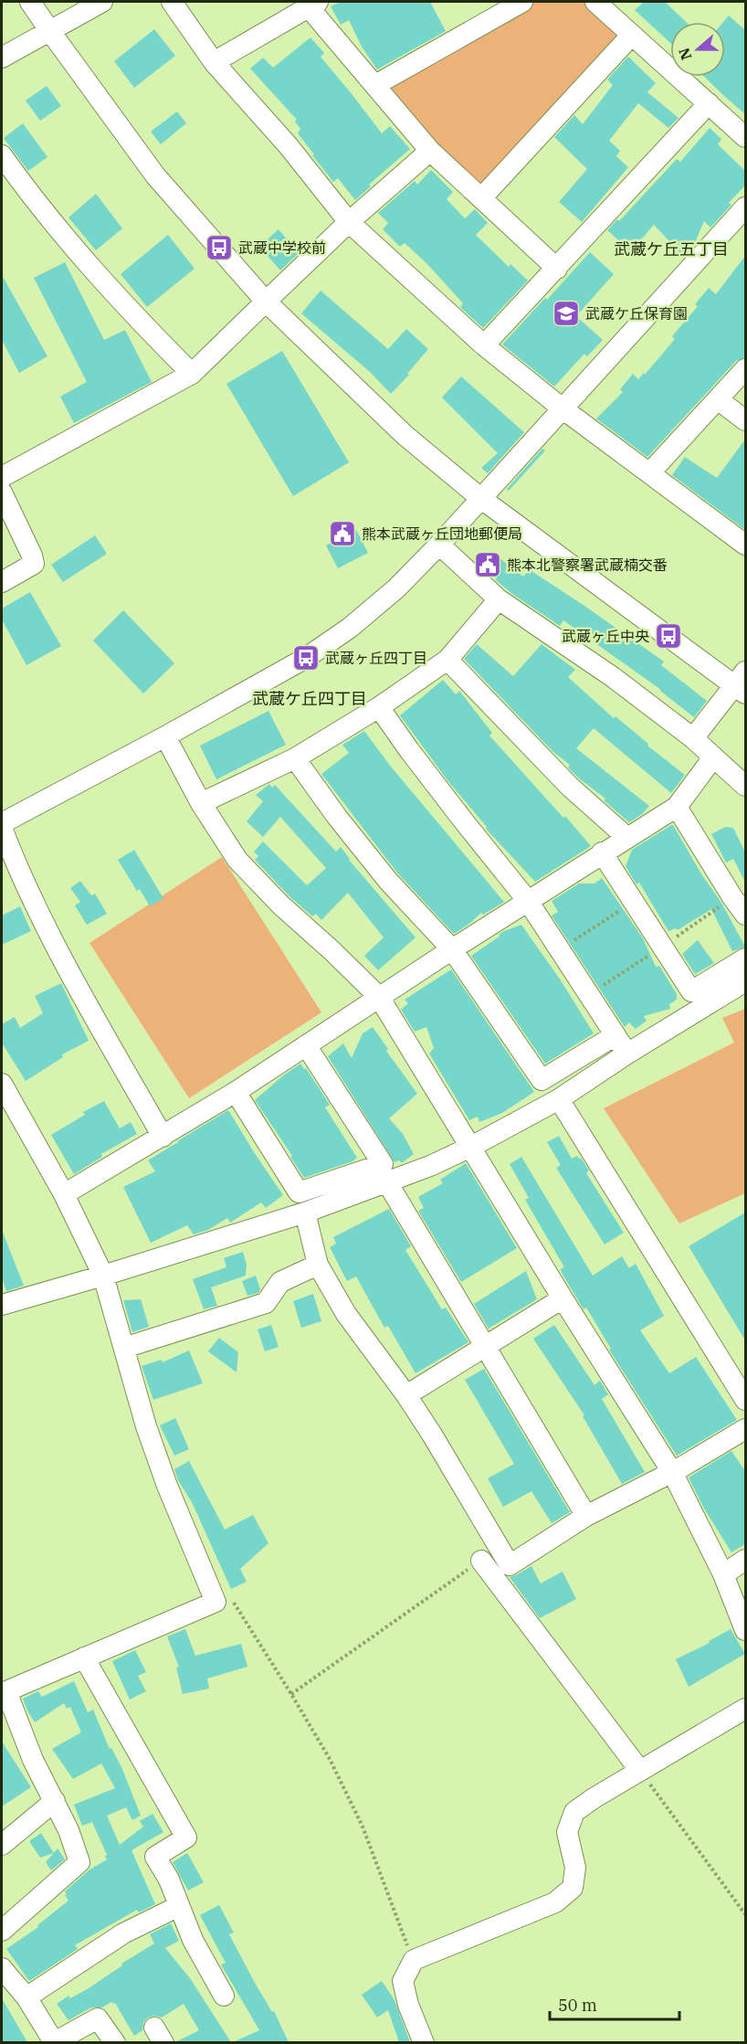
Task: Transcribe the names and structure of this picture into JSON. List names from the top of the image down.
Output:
{
  "districts": ["武蔵ケ丘五丁目", "武蔵ケ丘四丁目"],
  "places": {
    "bus stop": ["武蔵中学校前", "武蔵ヶ丘中央", "武蔵ヶ丘四丁目"],
    "school or university": ["武蔵ケ丘保育園"],
    "public building": ["熊本武蔵ヶ丘団地郵便局", "熊本北警察署武蔵楠交番"]
  },
  "scale_bar": "50 m",
  "north": "left"
}
